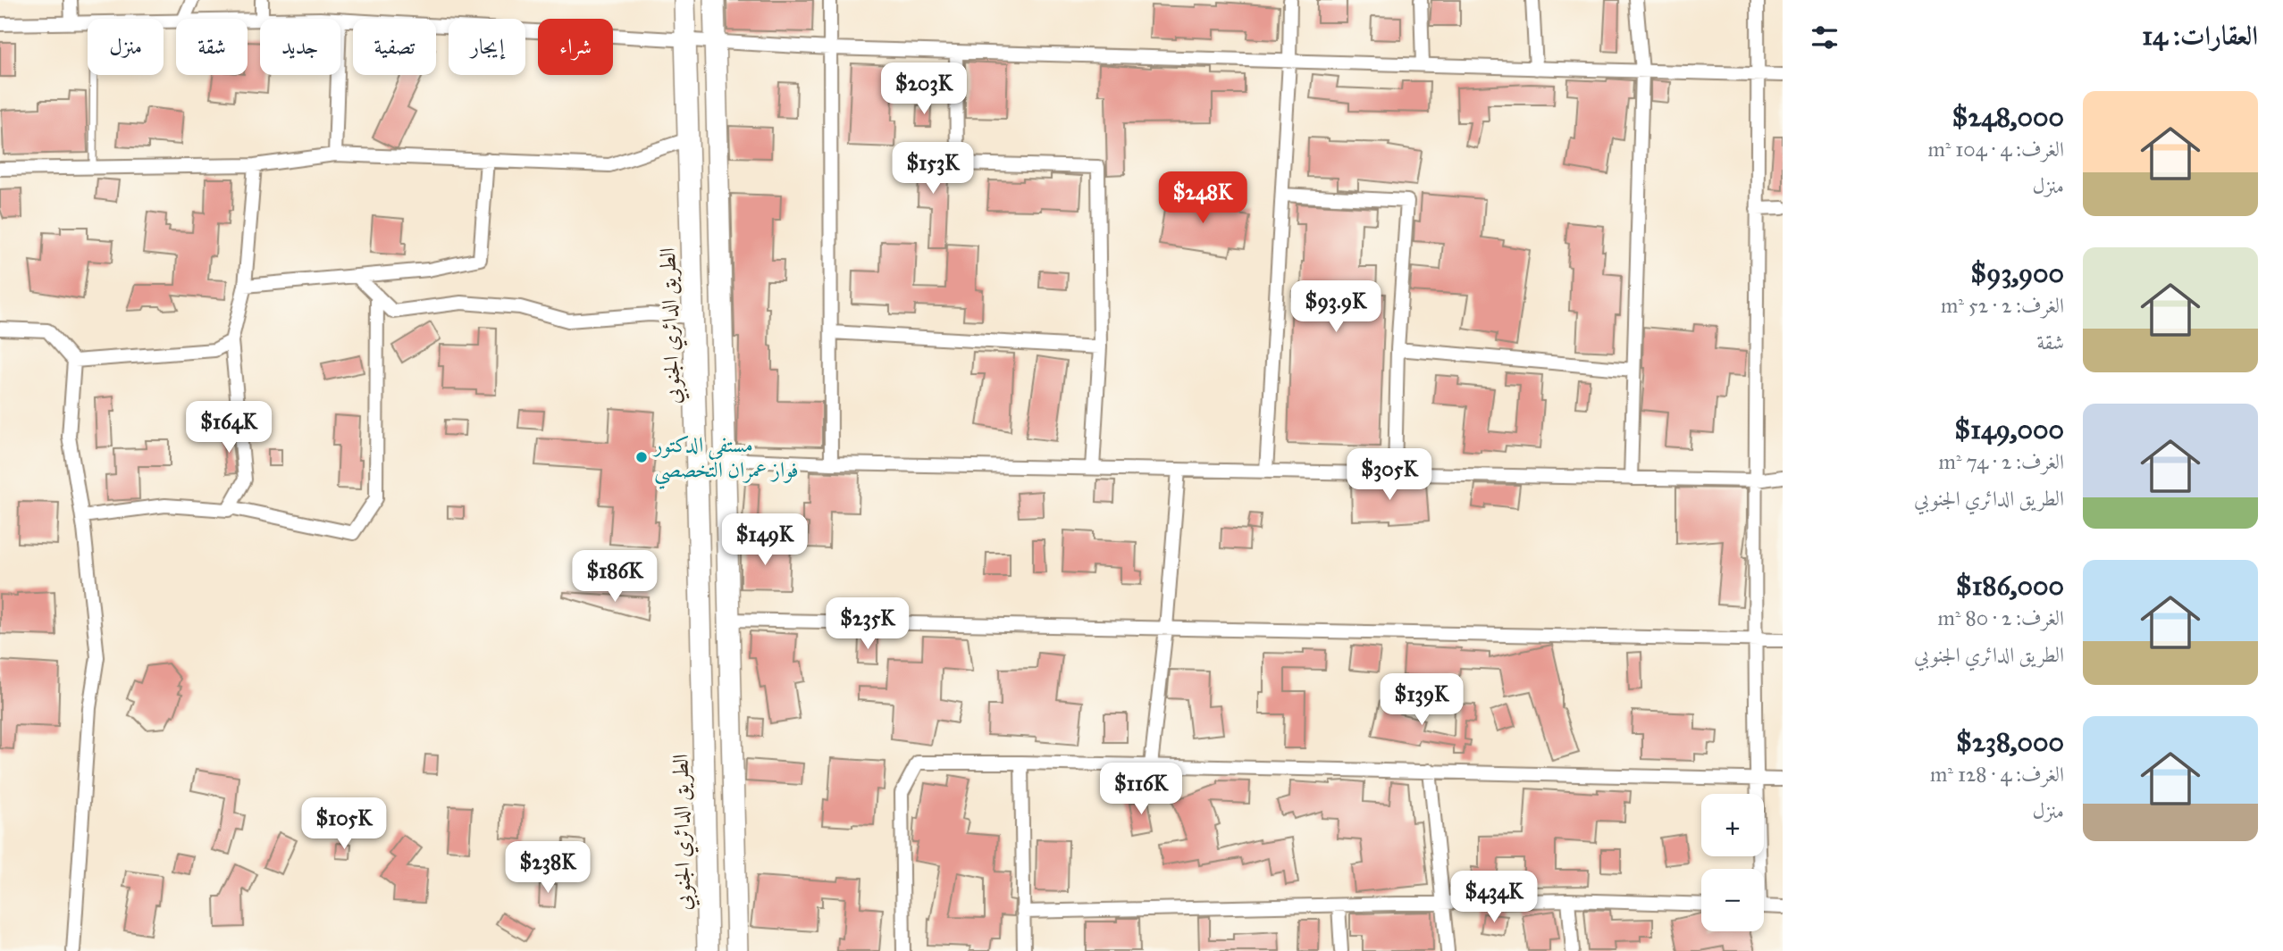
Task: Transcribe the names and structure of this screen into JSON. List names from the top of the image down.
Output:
{
  "streets": {
    "main road": ["الطريق الدائري الجنوبي"]
  },
  "places": ["مستفى الدكتور فواز عمران التخصصي"],
  "page": {
    "heading": "العقارات: 14",
    "chip": [
      "شراء",
      "إيجار",
      "تصفية",
      "جديد",
      "شقة",
      "منزل"
    ],
    "price": [
      "$203K",
      "$153K",
      "$248K",
      "$93.9K",
      "$164K",
      "$305K",
      "$149K",
      "$186K",
      "$235K",
      "$139K",
      "$116K",
      "$105K",
      "$238K",
      "$434K"
    ],
    "list": [
      {
        "name": "$248,000",
        "note": "الغرف: 4 · 104 m² · منزل"
      },
      {
        "name": "$93,900",
        "note": "الغرف: 2 · 52 m² · شقة"
      },
      {
        "name": "$149,000",
        "note": "الغرف: 2 · 74 m² · الطريق الدائري الجنوبي"
      },
      {
        "name": "$186,000",
        "note": "الغرف: 2 · 80 m² · الطريق الدائري الجنوبي"
      },
      {
        "name": "$238,000",
        "note": "الغرف: 4 · 128 m² · منزل"
      }
    ],
    "map_buttons": ["+", "−"]
  }
}
